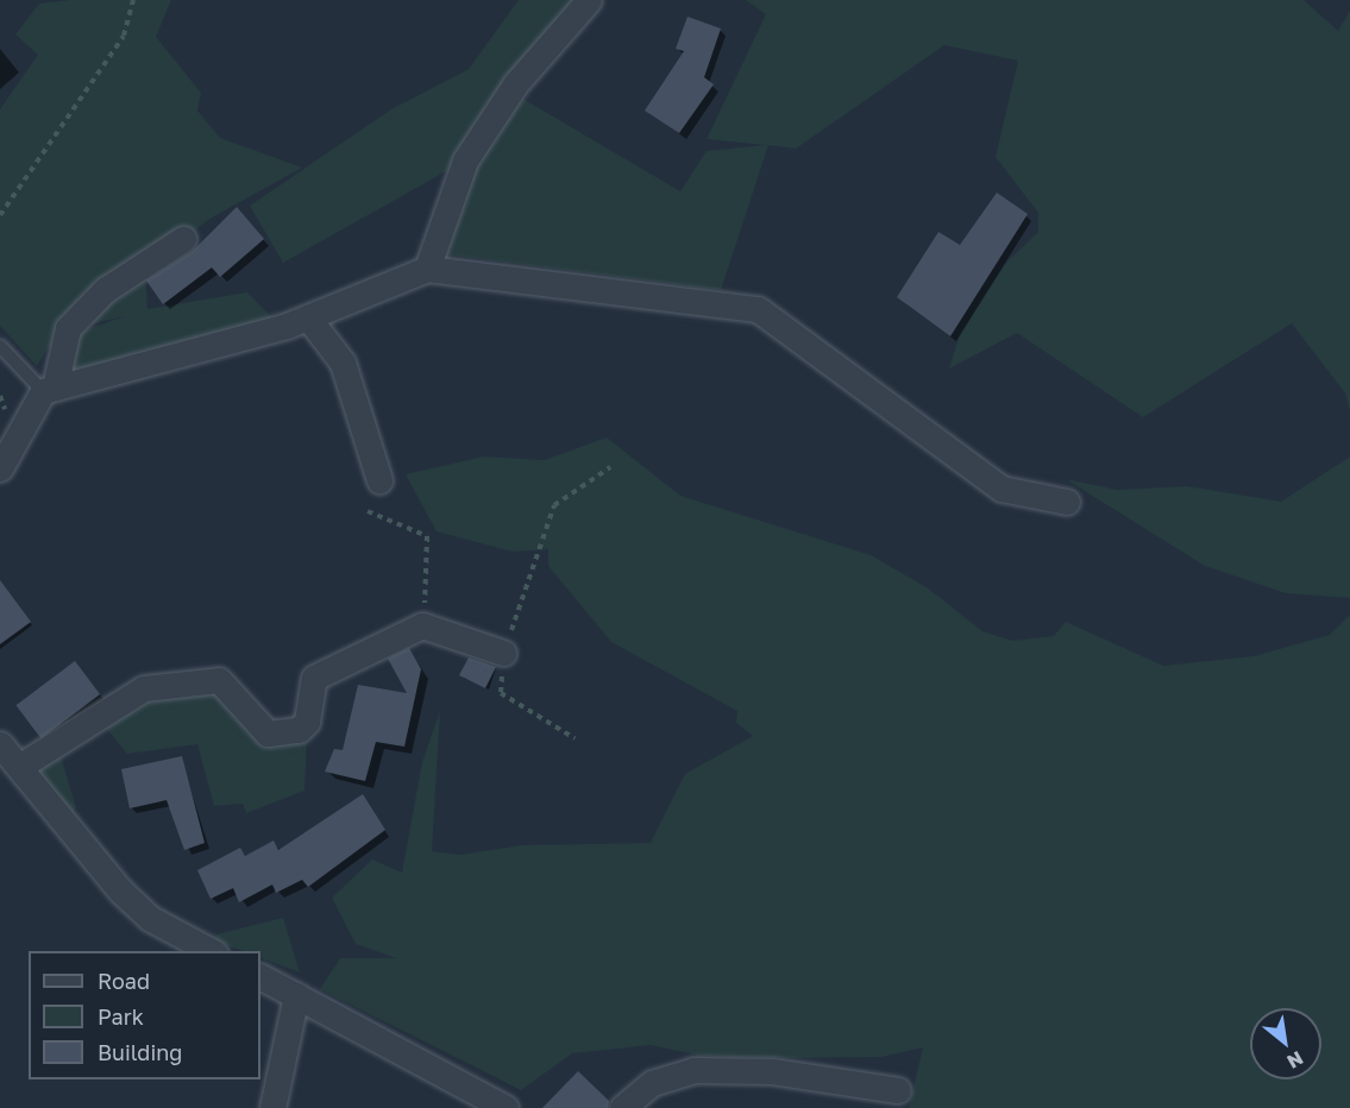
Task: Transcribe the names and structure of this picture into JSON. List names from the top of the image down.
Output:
{
  "legend": ["Road", "Park", "Building"],
  "north": "bottom right"
}
